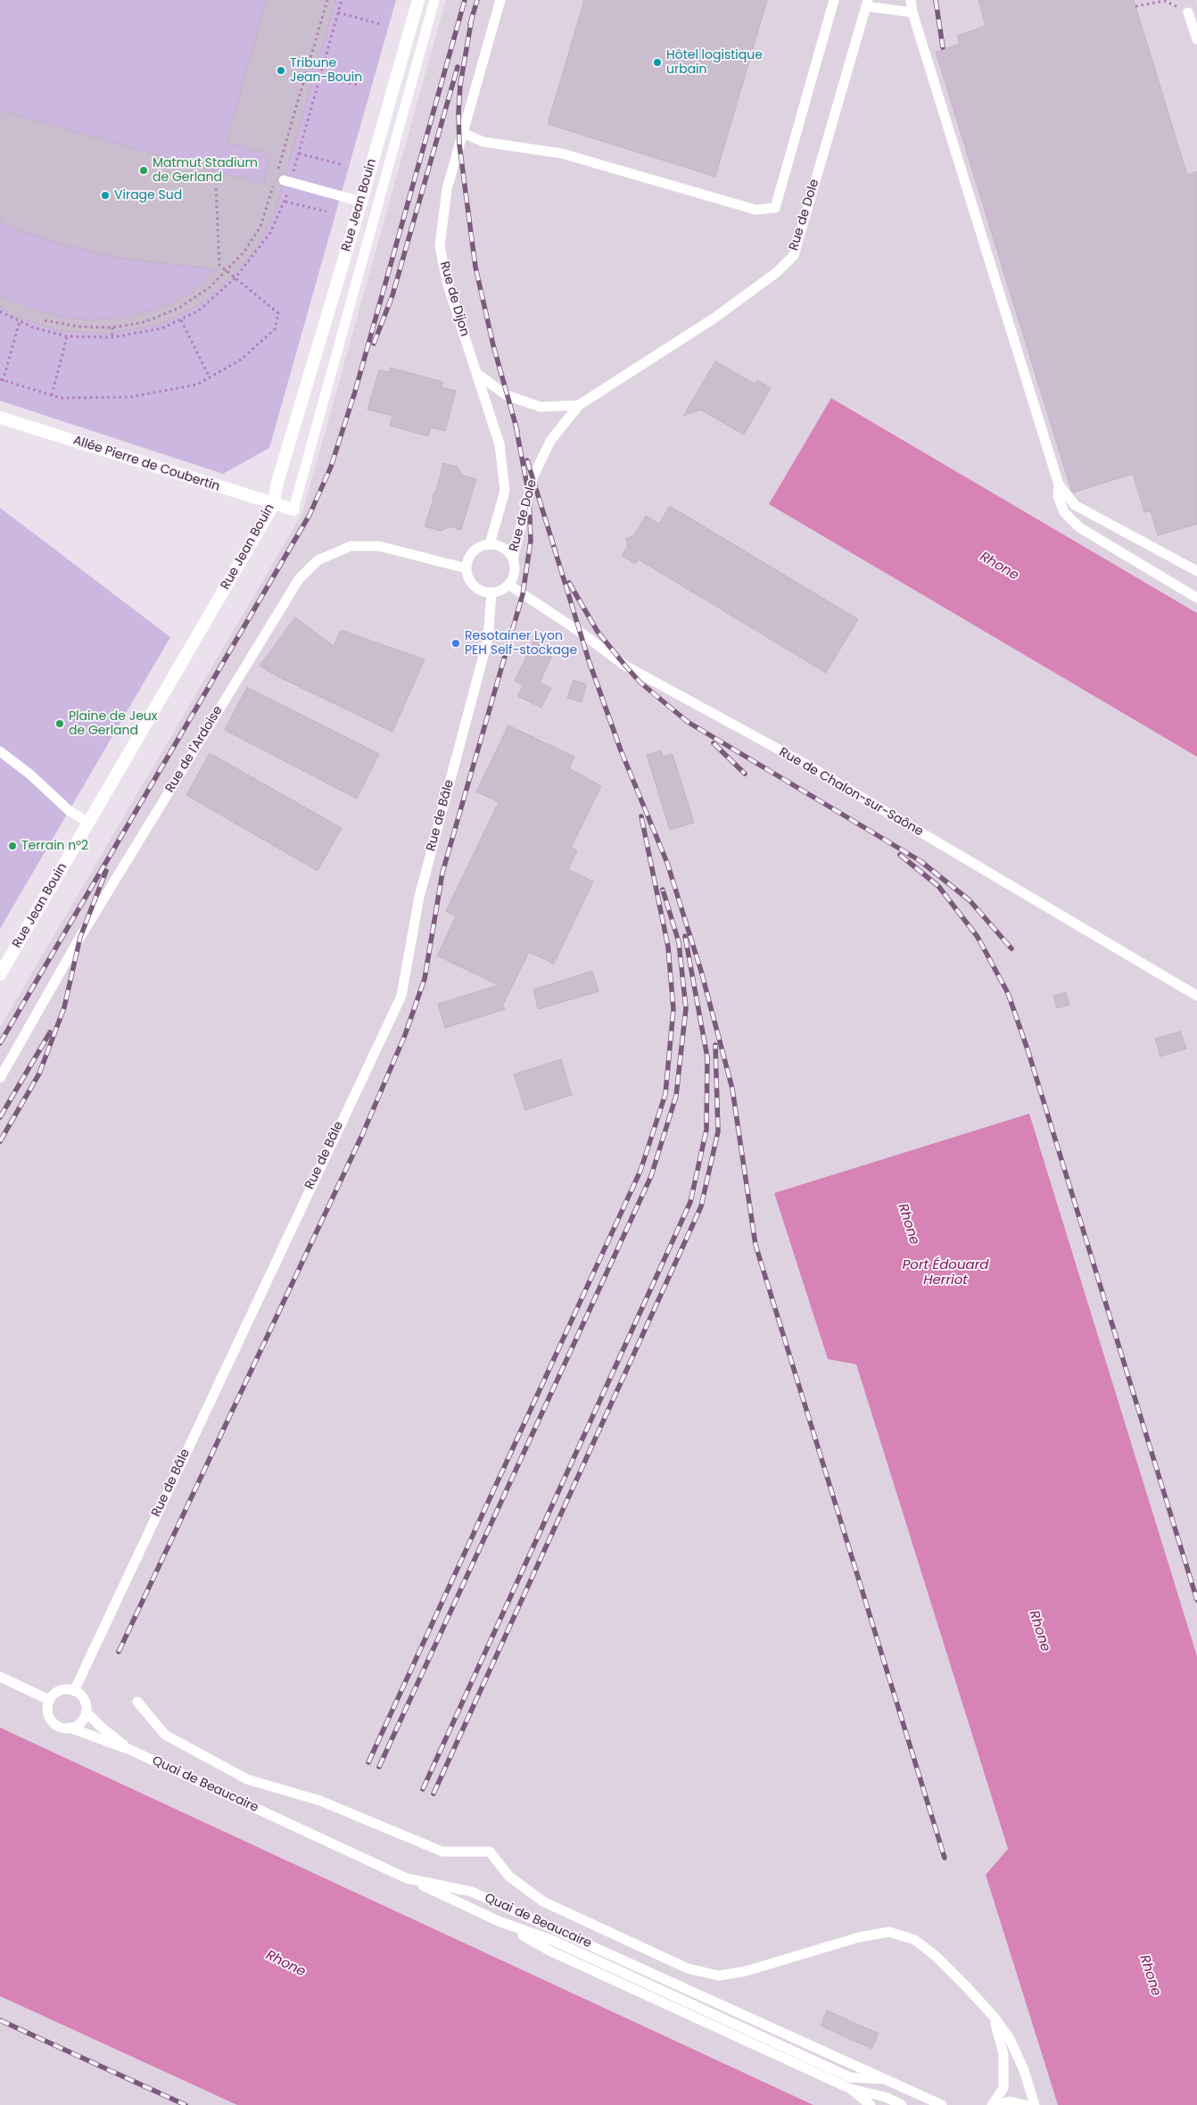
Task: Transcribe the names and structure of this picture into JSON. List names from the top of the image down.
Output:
{
  "streets": {
    "street": ["Rue Jean Bouin", "Allée Pierre de Coubertin"],
    "lane": [
      "Rue de Dole",
      "Rue de Dijon",
      "Rue de l'Ardoise",
      "Rue de Chalon-sur-Saône",
      "Rue de Bâle",
      "Quai de Beaucaire"
    ]
  },
  "crossings": [
    ["Rue Jean Bouin", "Allée Pierre de Coubertin"],
    ["Rue de Dole", "Rue de Dijon"],
    ["Rue de Dole", "Rue de l'Ardoise"],
    ["Rue de Dole", "Rue de Chalon-sur-Saône"],
    ["Rue de Dole", "Rue de Bâle"],
    ["Rue de Dijon", "Rue de l'Ardoise"],
    ["Rue de Dijon", "Rue de Chalon-sur-Saône"],
    ["Rue de Dijon", "Rue de Bâle"],
    ["Rue de l'Ardoise", "Rue de Chalon-sur-Saône"],
    ["Rue de l'Ardoise", "Rue de Bâle"],
    ["Rue de Chalon-sur-Saône", "Rue de Bâle"],
    ["Rue de Bâle", "Quai de Beaucaire"]
  ],
  "water": ["Rhone", "Port Édouard Herriot"],
  "places": [
    "Hôtel logistique urbain",
    "Tribune Jean-Bouin",
    "Matmut Stadium de Gerland",
    "Virage Sud",
    "Resotainer Lyon PEH Self-stockage",
    "Plaine de Jeux de Gerland",
    "Terrain n°2"
  ]
}
